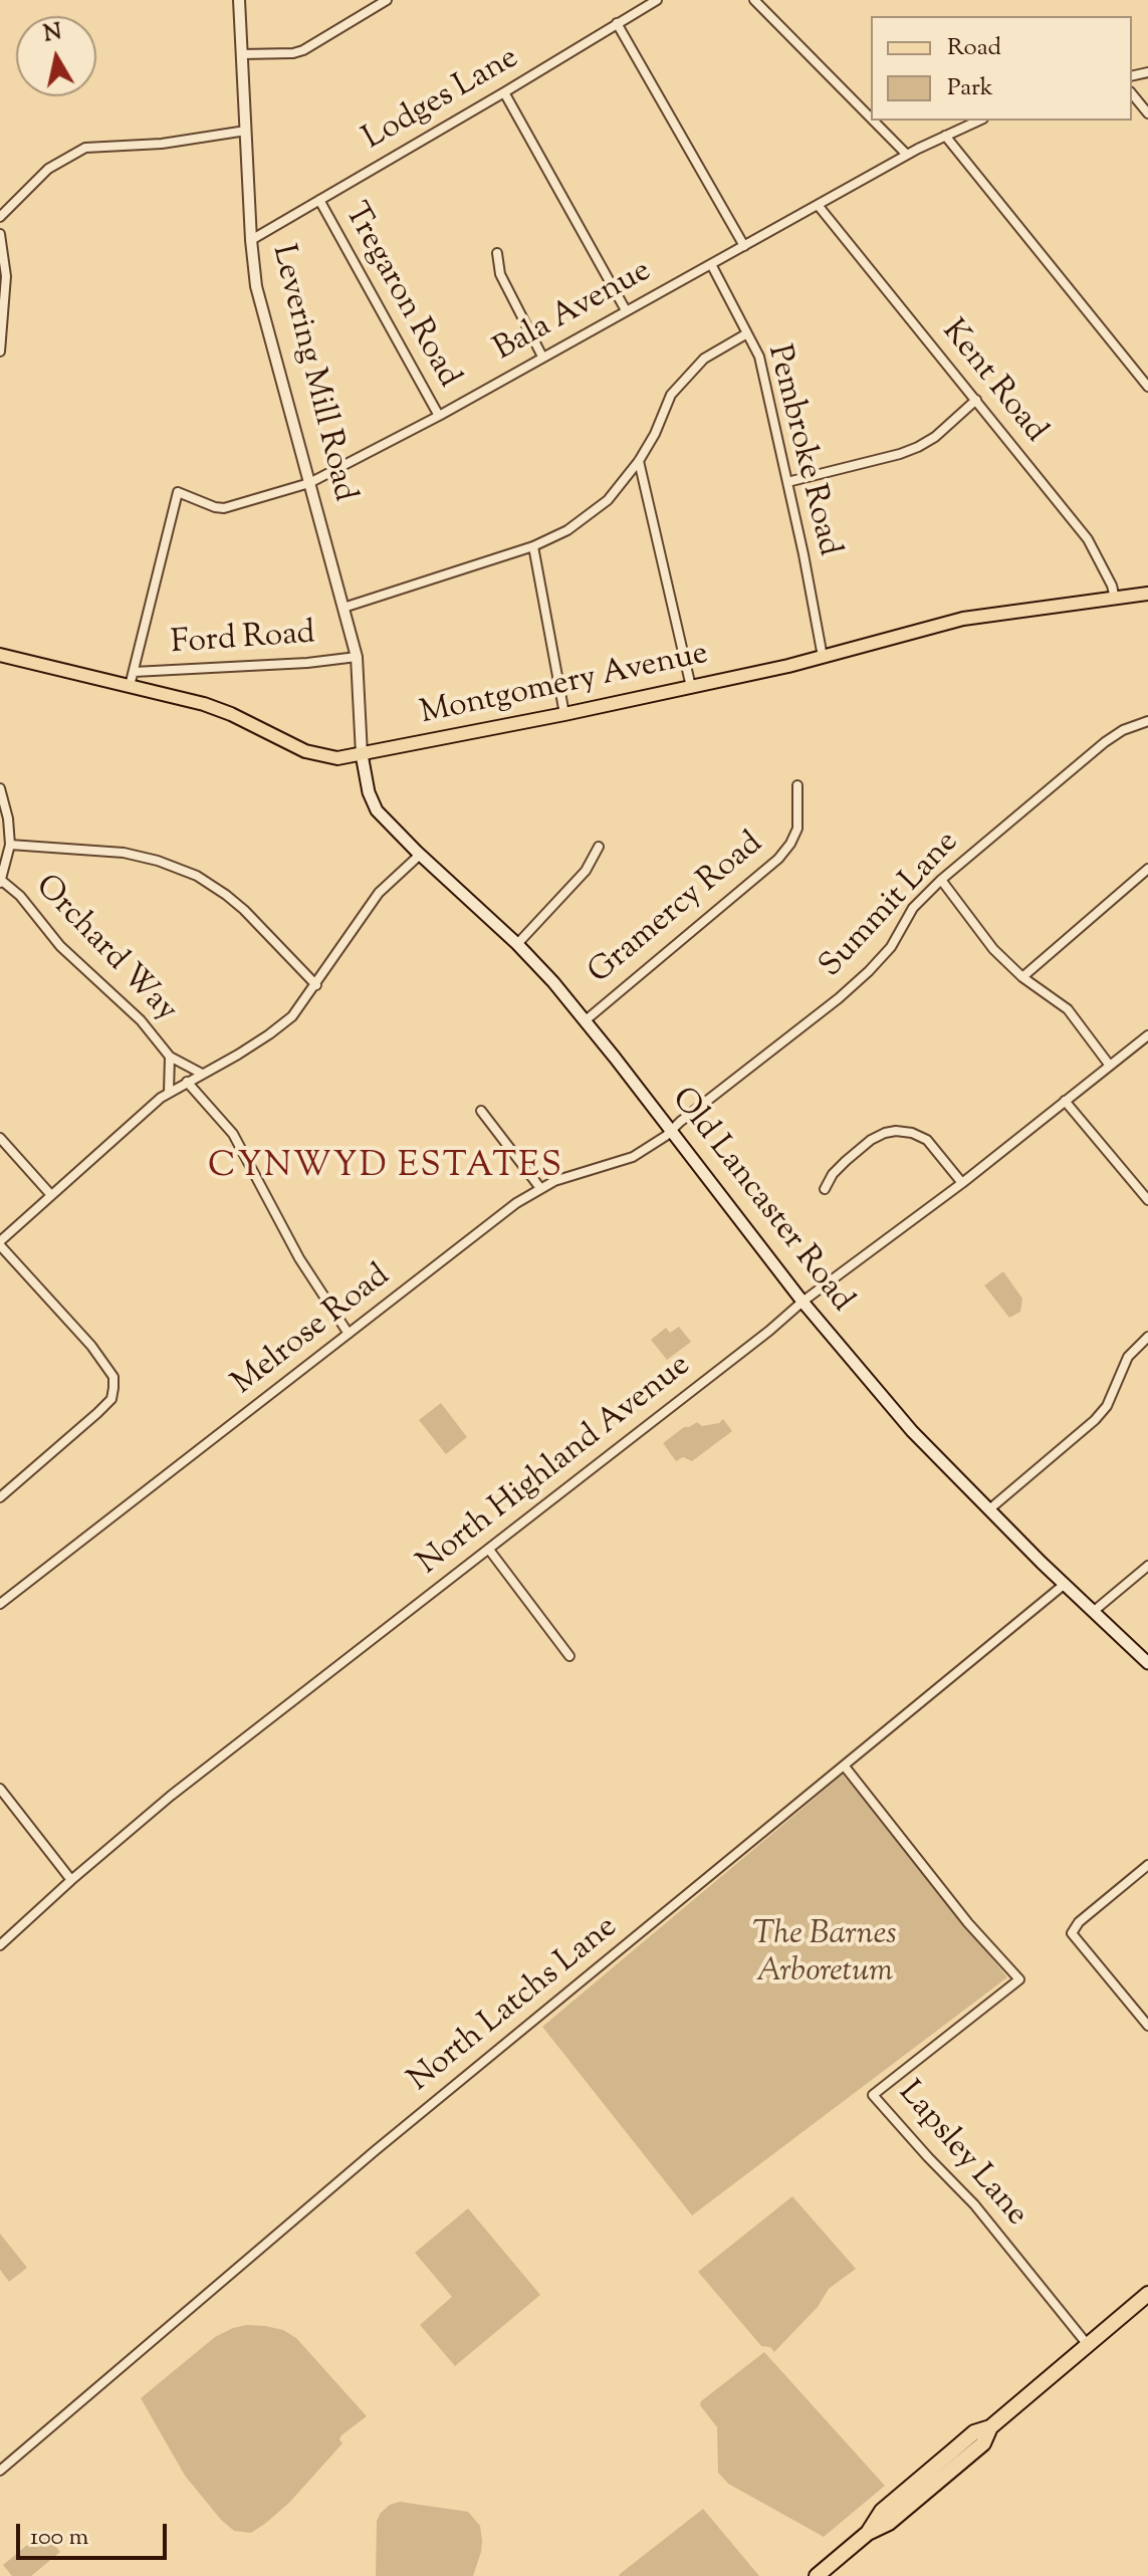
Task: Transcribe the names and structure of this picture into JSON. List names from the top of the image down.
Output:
{
  "streets": {
    "main road": ["Montgomery Avenue", "Old Lancaster Road"],
    "street": [
      "Lodges Lane",
      "Tregaron Road",
      "Bala Avenue",
      "Levering Mill Road",
      "Kent Road",
      "Pembroke Road",
      "Ford Road",
      "Summit Lane",
      "Gramercy Road",
      "Orchard Way",
      "Melrose Road",
      "North Highland Avenue",
      "North Latchs Lane",
      "Lapsley Lane"
    ]
  },
  "crossings": [
    ["Lodges Lane", "Tregaron Road"],
    ["Lodges Lane", "Levering Mill Road"],
    ["Tregaron Road", "Bala Avenue"],
    ["Bala Avenue", "Levering Mill Road"],
    ["Bala Avenue", "Kent Road"],
    ["Bala Avenue", "Pembroke Road"],
    ["Bala Avenue", "Ford Road"],
    ["Levering Mill Road", "Ford Road"],
    ["Levering Mill Road", "Montgomery Avenue"],
    ["Levering Mill Road", "Old Lancaster Road"],
    ["Kent Road", "Montgomery Avenue"],
    ["Pembroke Road", "Montgomery Avenue"],
    ["Montgomery Avenue", "Old Lancaster Road"],
    ["Summit Lane", "Old Lancaster Road"],
    ["Summit Lane", "Melrose Road"],
    ["Gramercy Road", "Old Lancaster Road"],
    ["Old Lancaster Road", "Melrose Road"],
    ["Old Lancaster Road", "North Highland Avenue"],
    ["Old Lancaster Road", "North Latchs Lane"],
    ["North Latchs Lane", "Lapsley Lane"]
  ],
  "districts": ["CYNWYD ESTATES"],
  "parks": ["The Barnes Arboretum"],
  "legend": ["Road", "Park"],
  "scale_bar": "100 m",
  "north": "top"
}
